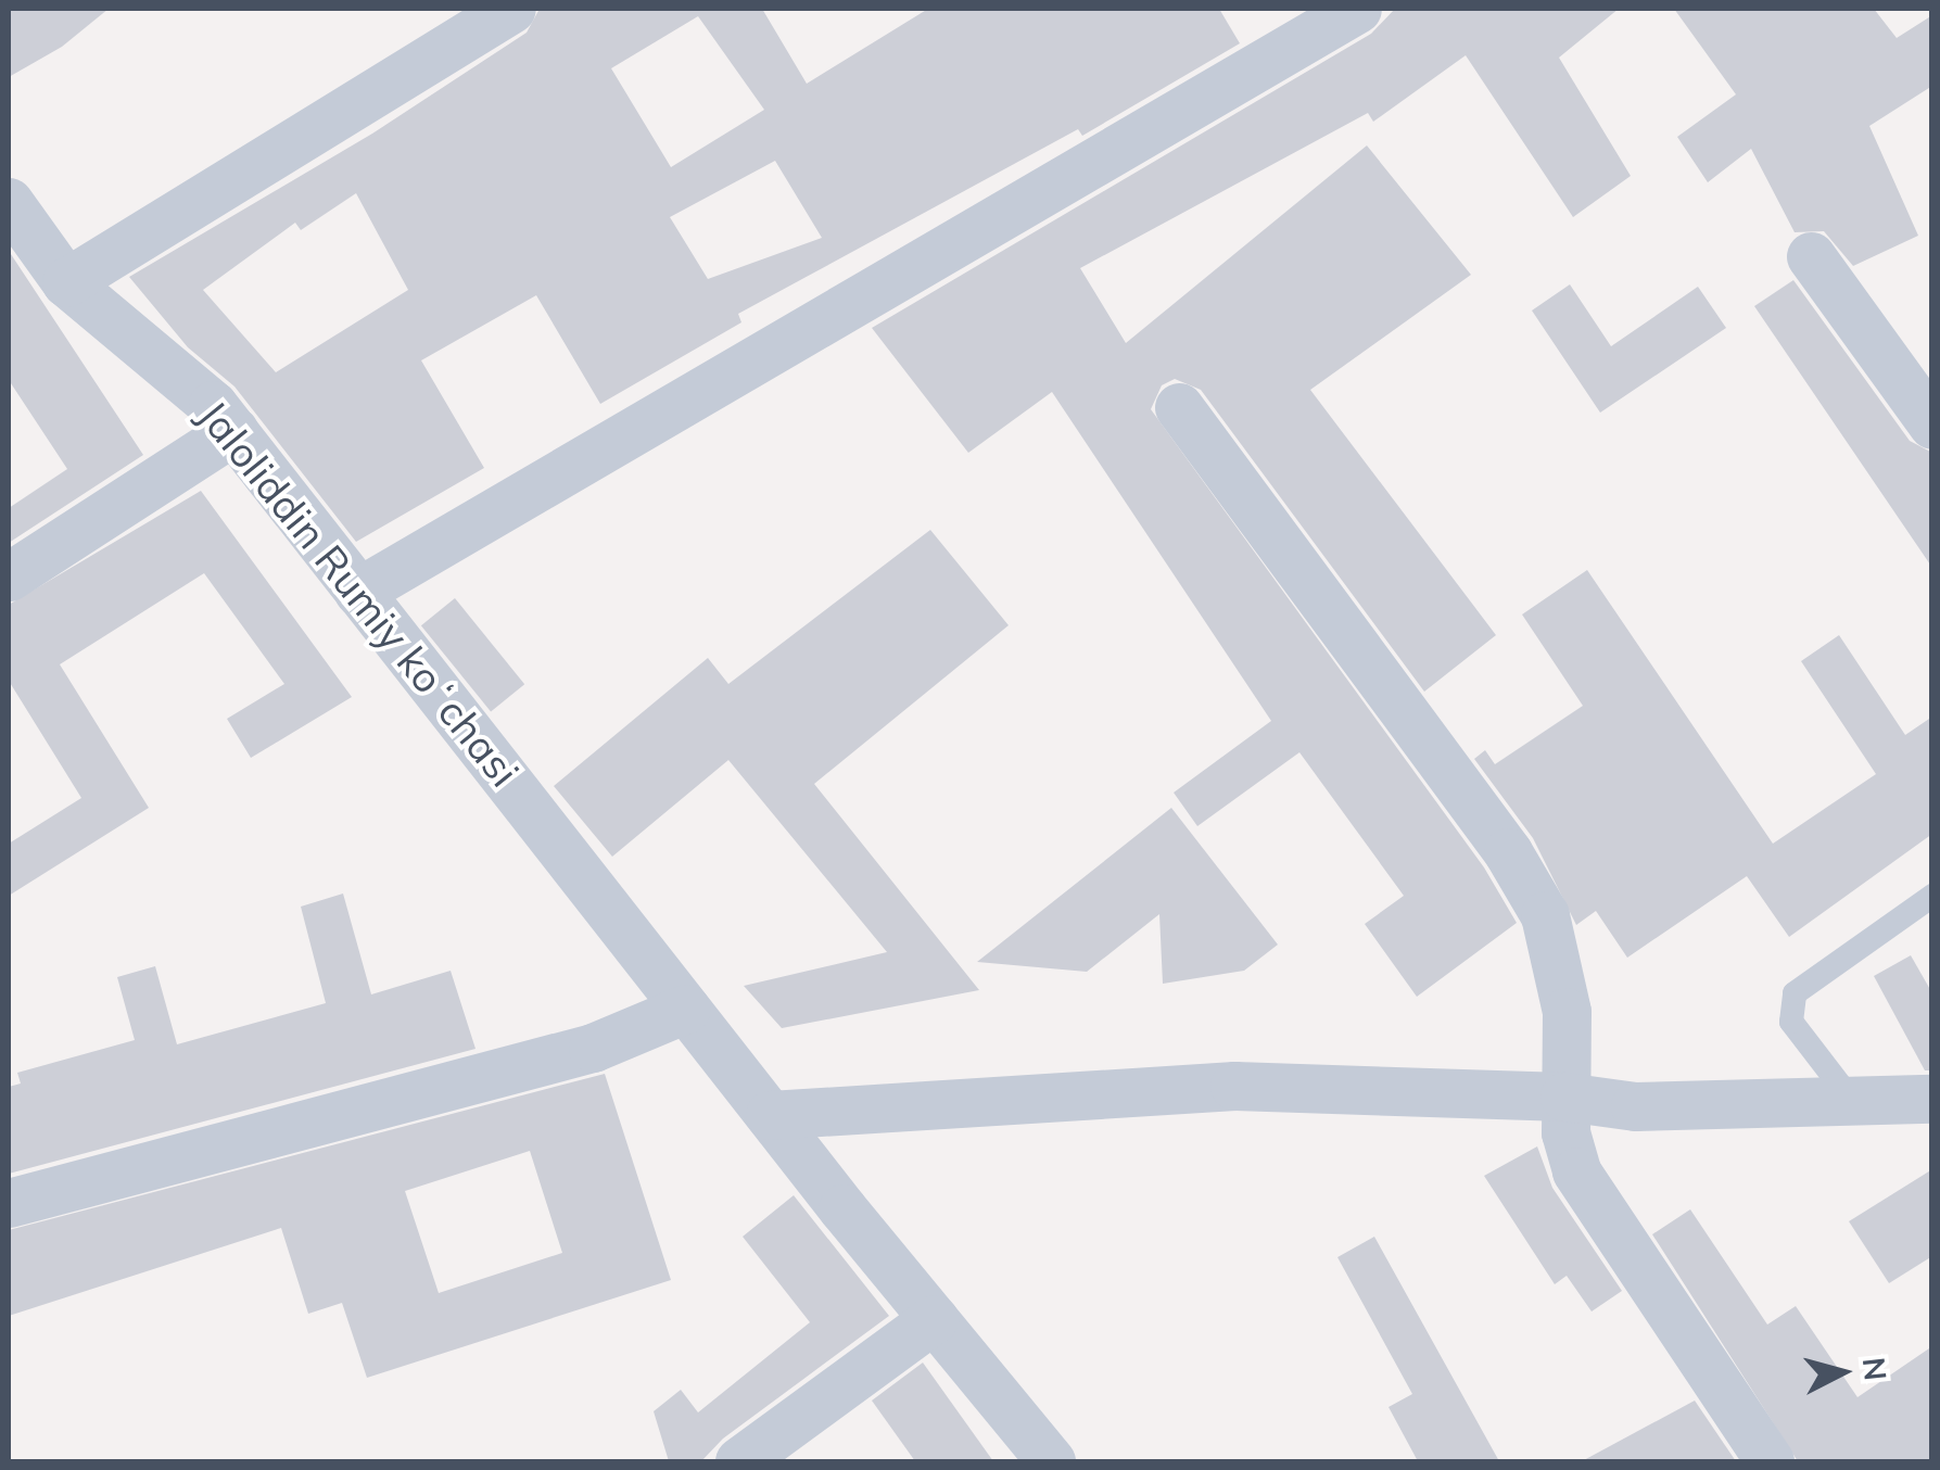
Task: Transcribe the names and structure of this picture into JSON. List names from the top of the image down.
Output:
{
  "streets": {
    "street": ["Jaloliddin Rumiy koʻchasi"]
  },
  "north": "right"
}
